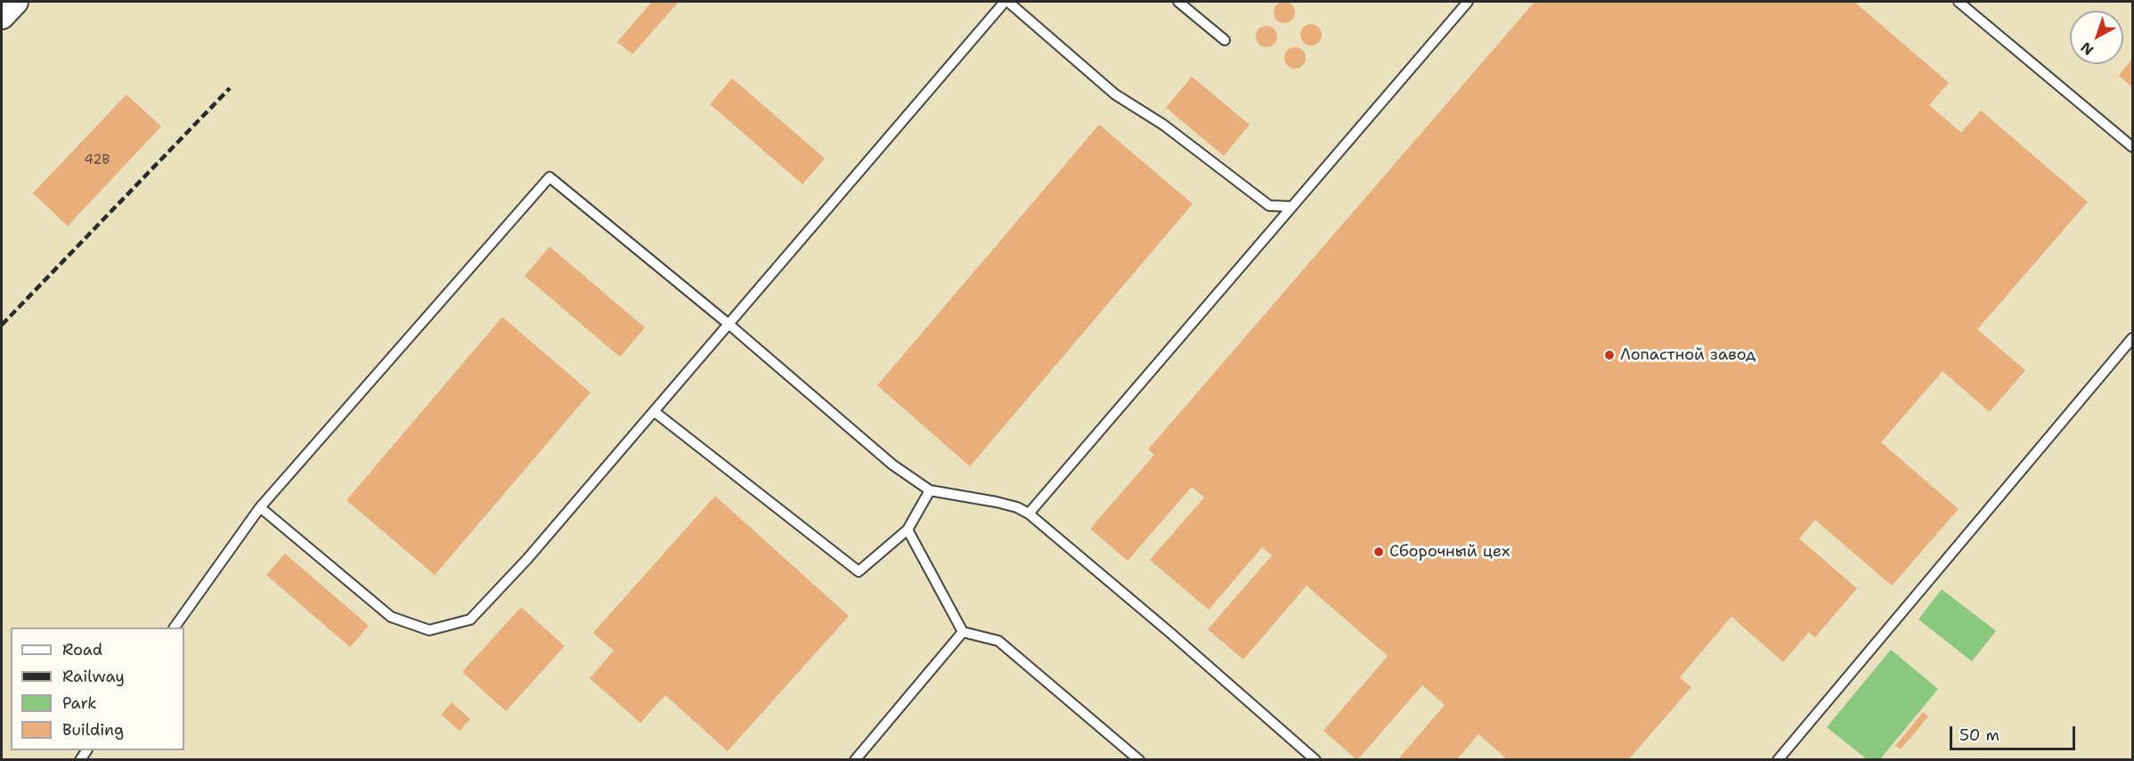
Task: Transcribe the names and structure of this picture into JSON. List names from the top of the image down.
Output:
{
  "places": ["Лопастной завод", "Сборочный цех"],
  "house_numbers": ["42В"],
  "legend": [
    "Road",
    "Railway",
    "Park",
    "Building"
  ],
  "scale_bar": "50 m",
  "north": "bottom left"
}
